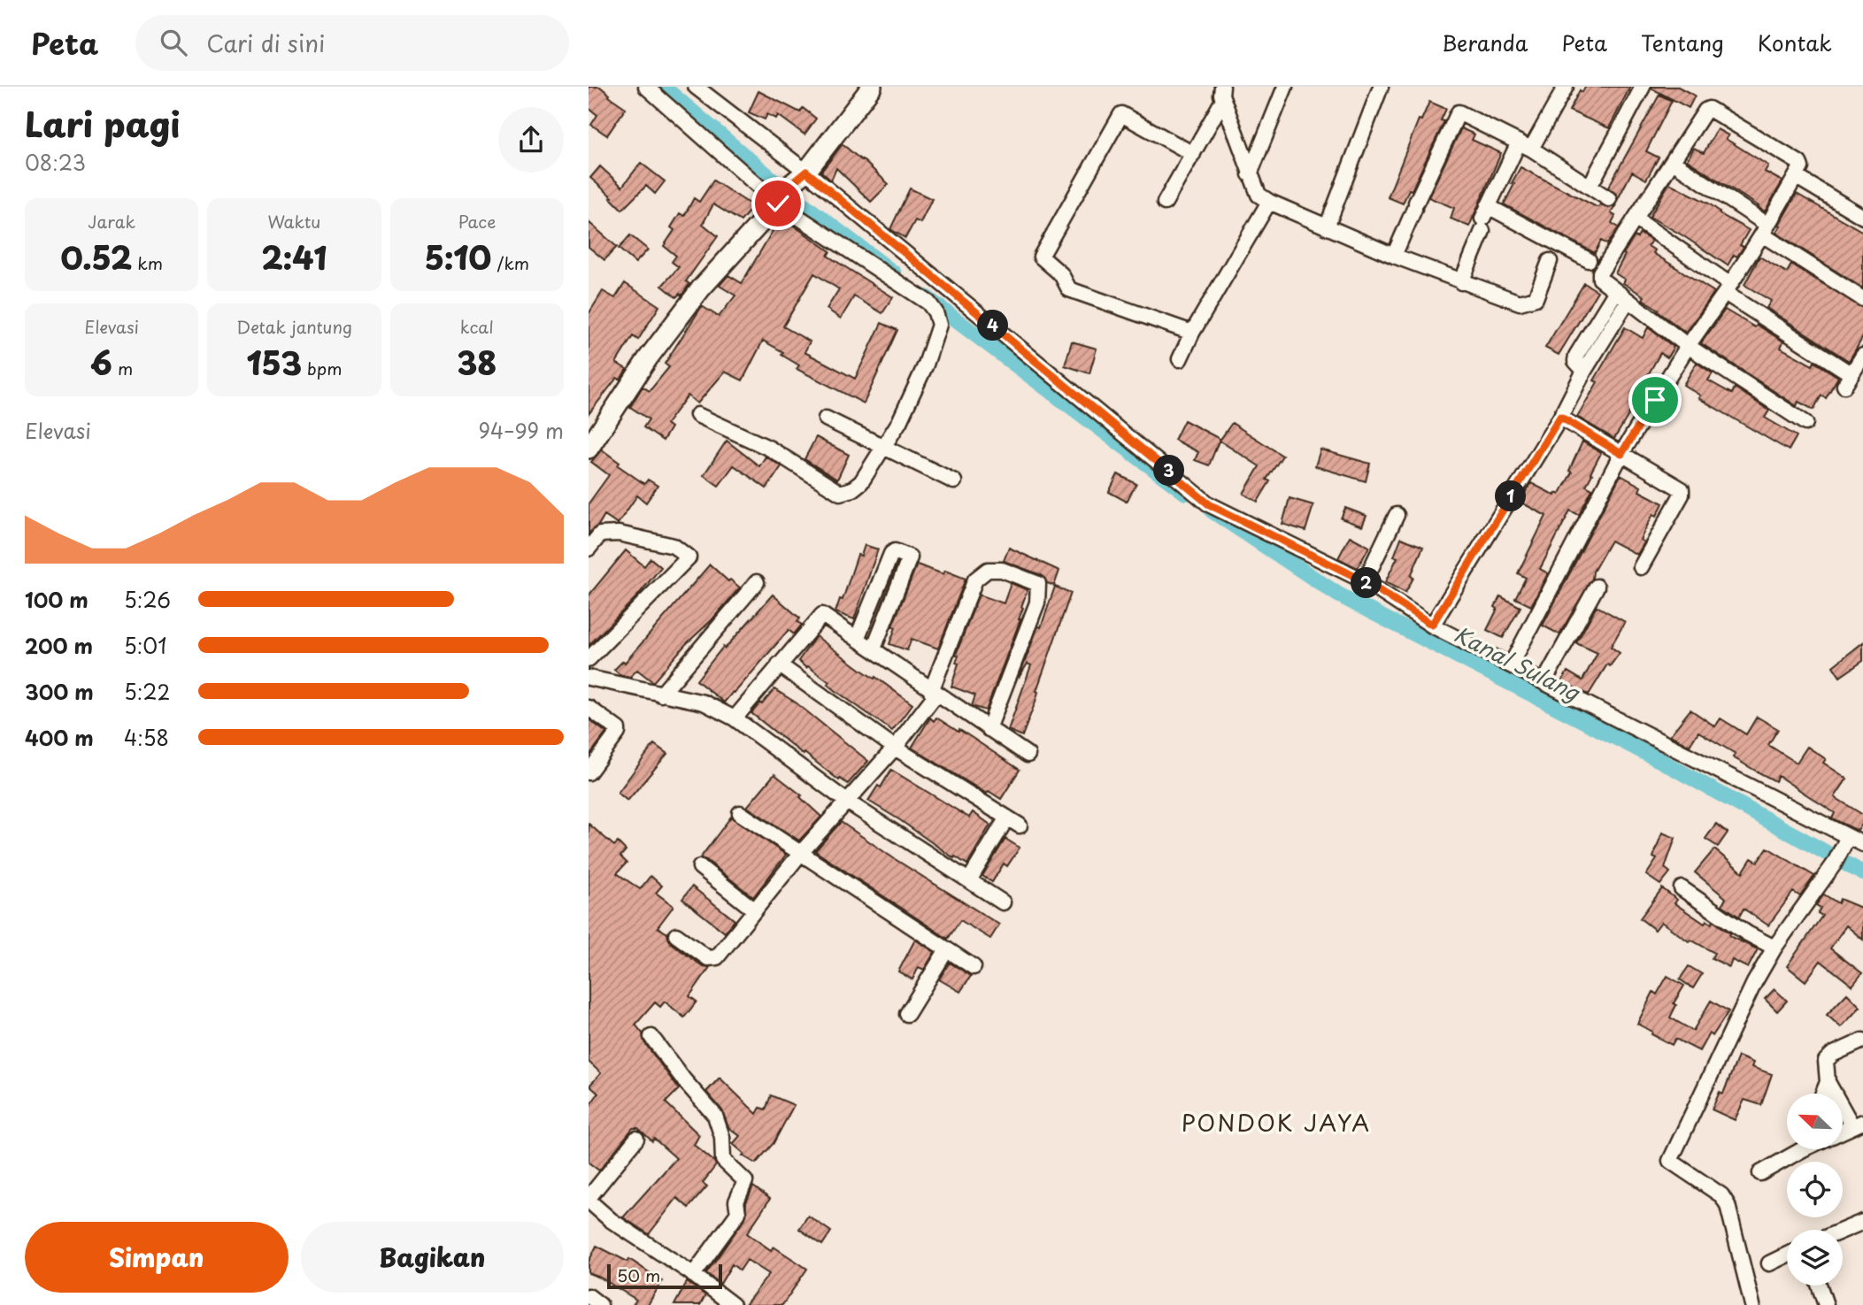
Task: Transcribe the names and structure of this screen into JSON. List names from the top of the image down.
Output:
{
  "districts": ["PONDOK JAYA"],
  "water": ["Kanal Sulang"],
  "scale_bar": "50 m",
  "north": "top left",
  "page": {
    "header": "Peta",
    "search": "Cari di sini",
    "nav": [
      "Beranda",
      "Peta",
      "Tentang",
      "Kontak"
    ],
    "heading": ["Lari pagi", "08:23"],
    "stats": [
      ["Jarak", "0.52 km"],
      ["Waktu", "2:41"],
      ["Pace", "5:10 /km"],
      ["Elevasi", "6 m"],
      ["Detak jantung", "153 bpm"],
      ["kcal", "38"]
    ],
    "pins": [
      "4",
      "3",
      "1",
      "2"
    ],
    "chart": ["Elevasi", "94–99 m"],
    "list": [
      {
        "name": "100 m",
        "note": "5:26"
      },
      {
        "name": "200 m",
        "note": "5:01"
      },
      {
        "name": "300 m",
        "note": "5:22"
      },
      {
        "name": "400 m",
        "note": "4:58"
      }
    ],
    "buttons": ["Simpan", "Bagikan"],
    "scale": "50 m"
  }
}
